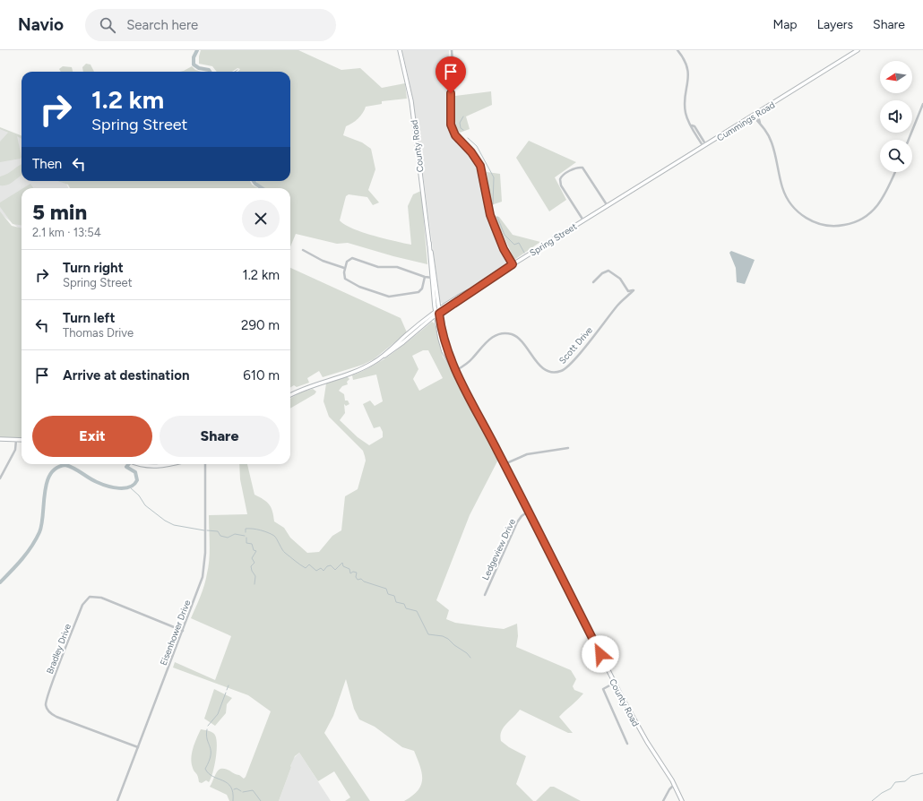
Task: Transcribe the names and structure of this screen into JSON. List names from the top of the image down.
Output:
{
  "streets": {
    "main road": ["Cummings Road", "County Road", "Spring Street"],
    "street": [
      "Scott Drive",
      "Ledgeview Drive",
      "Eisenhower Drive",
      "Bradley Drive"
    ]
  },
  "crossings": [
    ["Cummings Road", "Spring Street"],
    ["County Road", "Spring Street"],
    ["County Road", "Scott Drive"],
    ["County Road", "Ledgeview Drive"],
    ["Eisenhower Drive", "Bradley Drive"]
  ],
  "north": "left",
  "page": {
    "header": "Navio",
    "search": "Search here",
    "nav": ["Map", "Layers", "Share"],
    "turn": ["1.2 km", "Spring Street"],
    "then": "Then",
    "heading": ["5 min", "2.1 km · 13:54"],
    "list": [
      {
        "name": "Turn right",
        "note": "Spring Street",
        "value": "1.2 km"
      },
      {
        "name": "Turn left",
        "note": "Thomas Drive",
        "value": "290 m"
      },
      {
        "name": "Arrive at destination",
        "value": "610 m"
      }
    ],
    "buttons": ["Exit", "Share"]
  }
}
